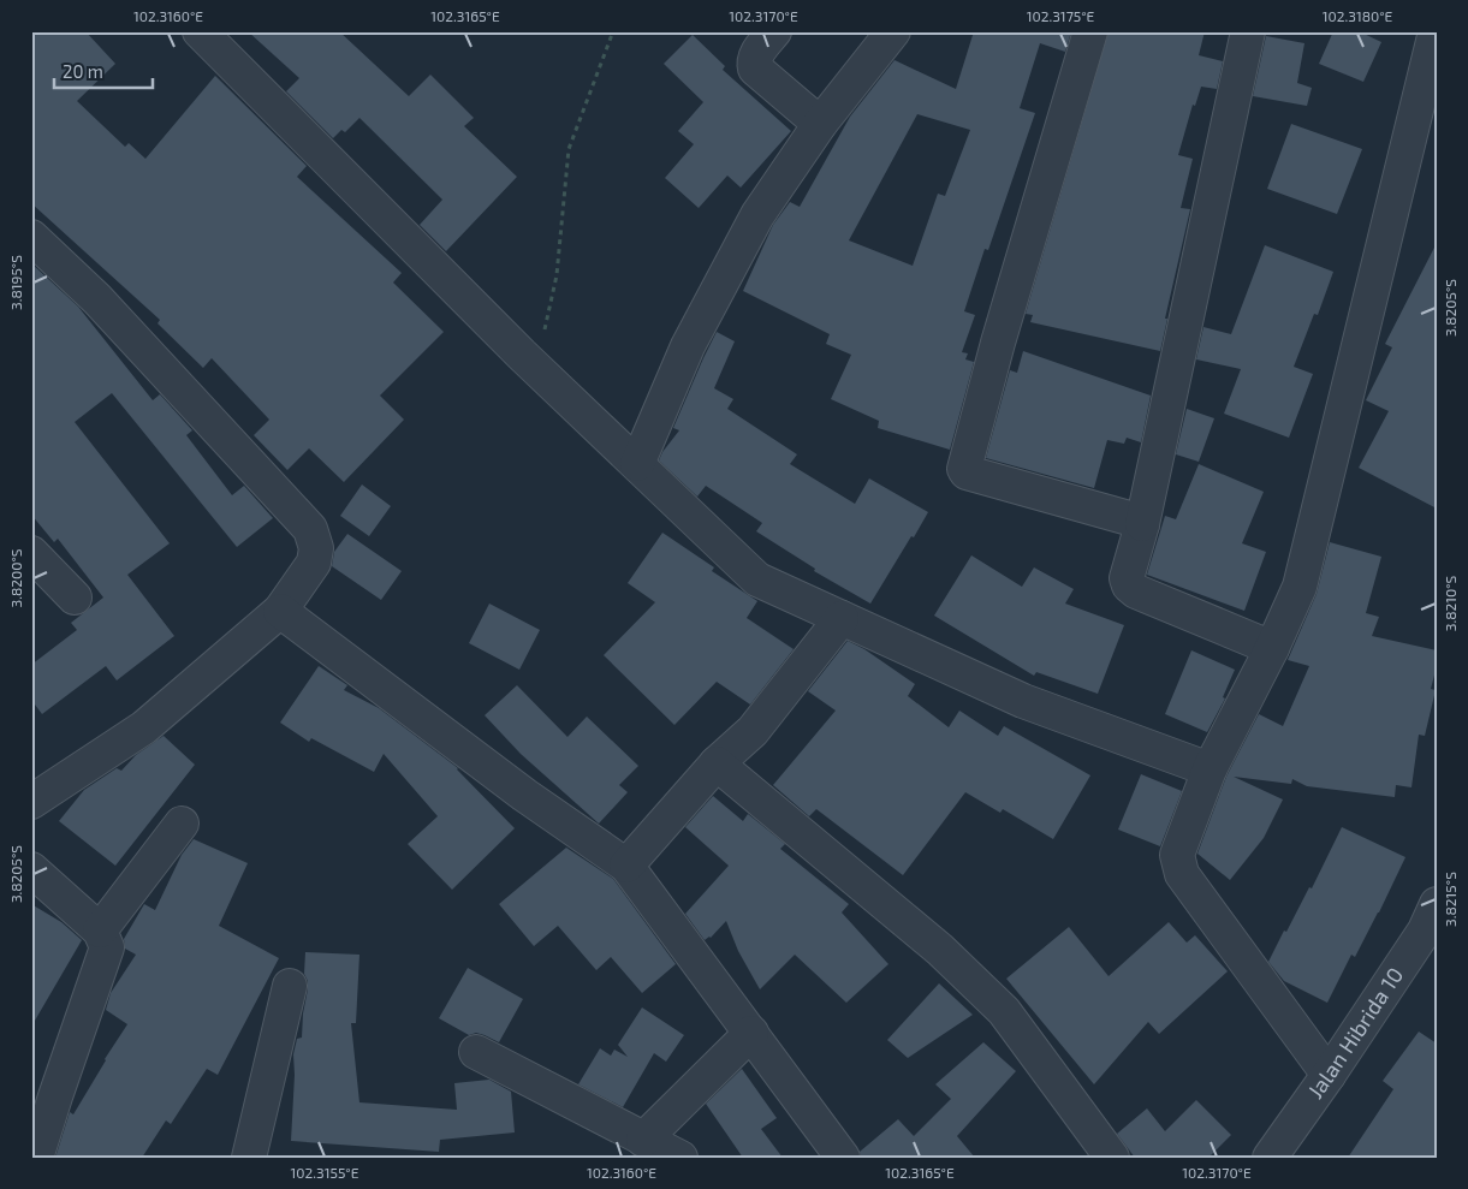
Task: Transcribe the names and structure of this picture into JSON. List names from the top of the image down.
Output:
{
  "streets": {
    "street": ["Jalan Hibrida 10"]
  },
  "scale_bar": "20 m",
  "coordinates": [
    "102.3160°E",
    "102.3165°E",
    "102.3170°E",
    "102.3175°E",
    "102.3180°E",
    "3.8195°S",
    "3.8205°S",
    "3.8200°S",
    "3.8210°S",
    "3.8215°S",
    "102.3155°E"
  ]
}
